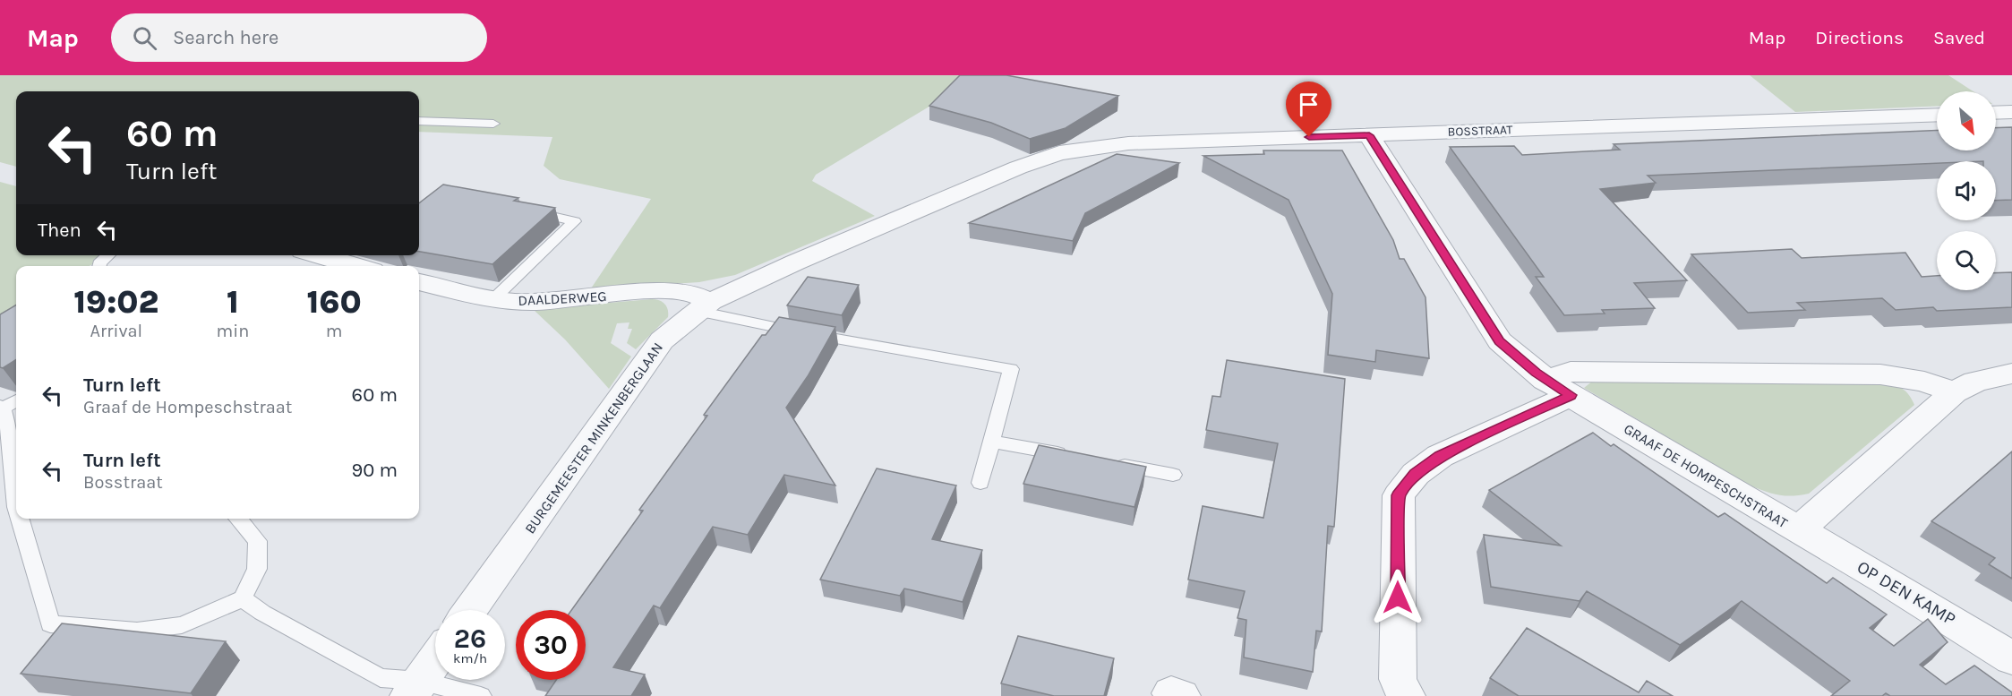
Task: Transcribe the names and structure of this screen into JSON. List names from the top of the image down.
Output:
{
  "streets": {
    "street": [
      "BOSSTRAAT",
      "DAALDERWEG",
      "BURGEMEESTER MINKENBERGLAAN",
      "GRAAF DE HOMPESCHSTRAAT",
      "OP DEN KAMP"
    ]
  },
  "crossings": [
    ["BOSSTRAAT", "BURGEMEESTER MINKENBERGLAAN"],
    ["BOSSTRAAT", "GRAAF DE HOMPESCHSTRAAT"],
    ["DAALDERWEG", "BURGEMEESTER MINKENBERGLAAN"],
    ["GRAAF DE HOMPESCHSTRAAT", "OP DEN KAMP"]
  ],
  "north": "bottom right",
  "page": {
    "header": "Map",
    "search": "Search here",
    "nav": ["Map", "Directions", "Saved"],
    "turn": ["60 m", "Turn left"],
    "then": "Then",
    "eta": [
      "19:02",
      "Arrival",
      "1",
      "min",
      "160",
      "m"
    ],
    "list": [
      {
        "name": "Turn left",
        "note": "Graaf de Hompeschstraat",
        "value": "60 m"
      },
      {
        "name": "Turn left",
        "note": "Bosstraat",
        "value": "90 m"
      }
    ],
    "speed": "26 km/h",
    "limit": "30"
  }
}
